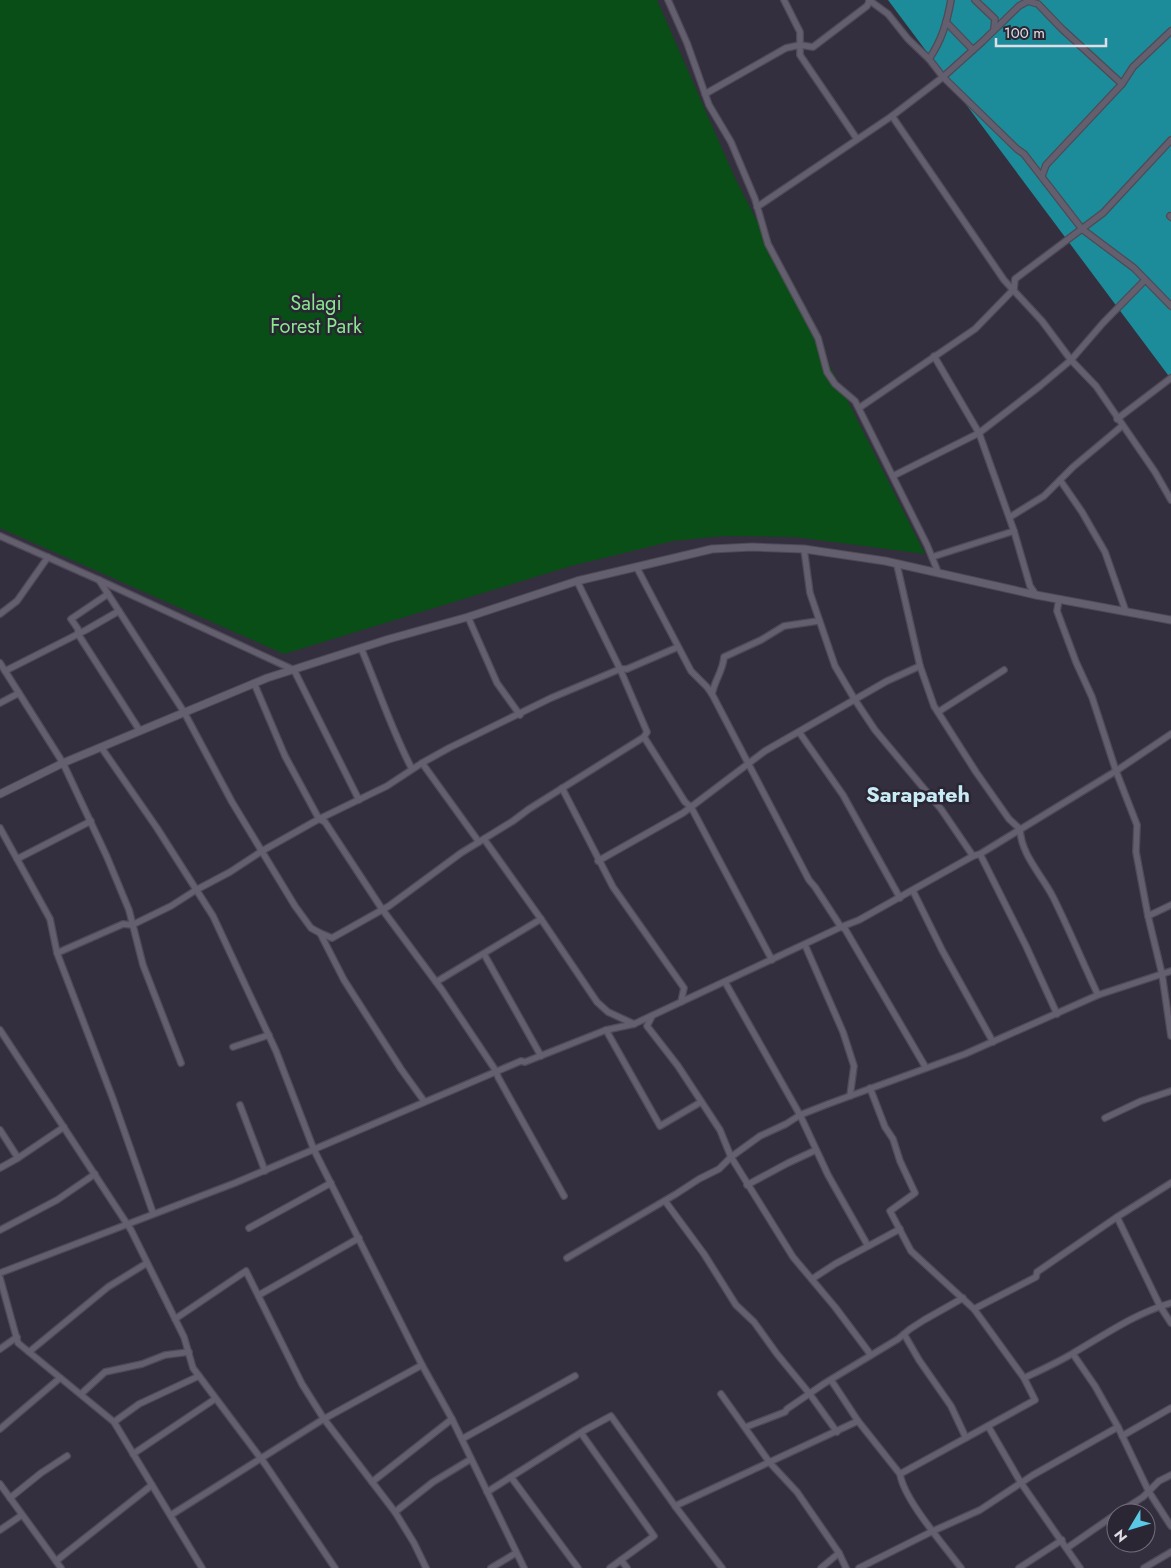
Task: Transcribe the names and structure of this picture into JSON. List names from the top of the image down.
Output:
{
  "districts": ["Sarapateh"],
  "parks": ["Salagi Forest Park"],
  "scale_bar": "100 m",
  "north": "bottom left"
}
